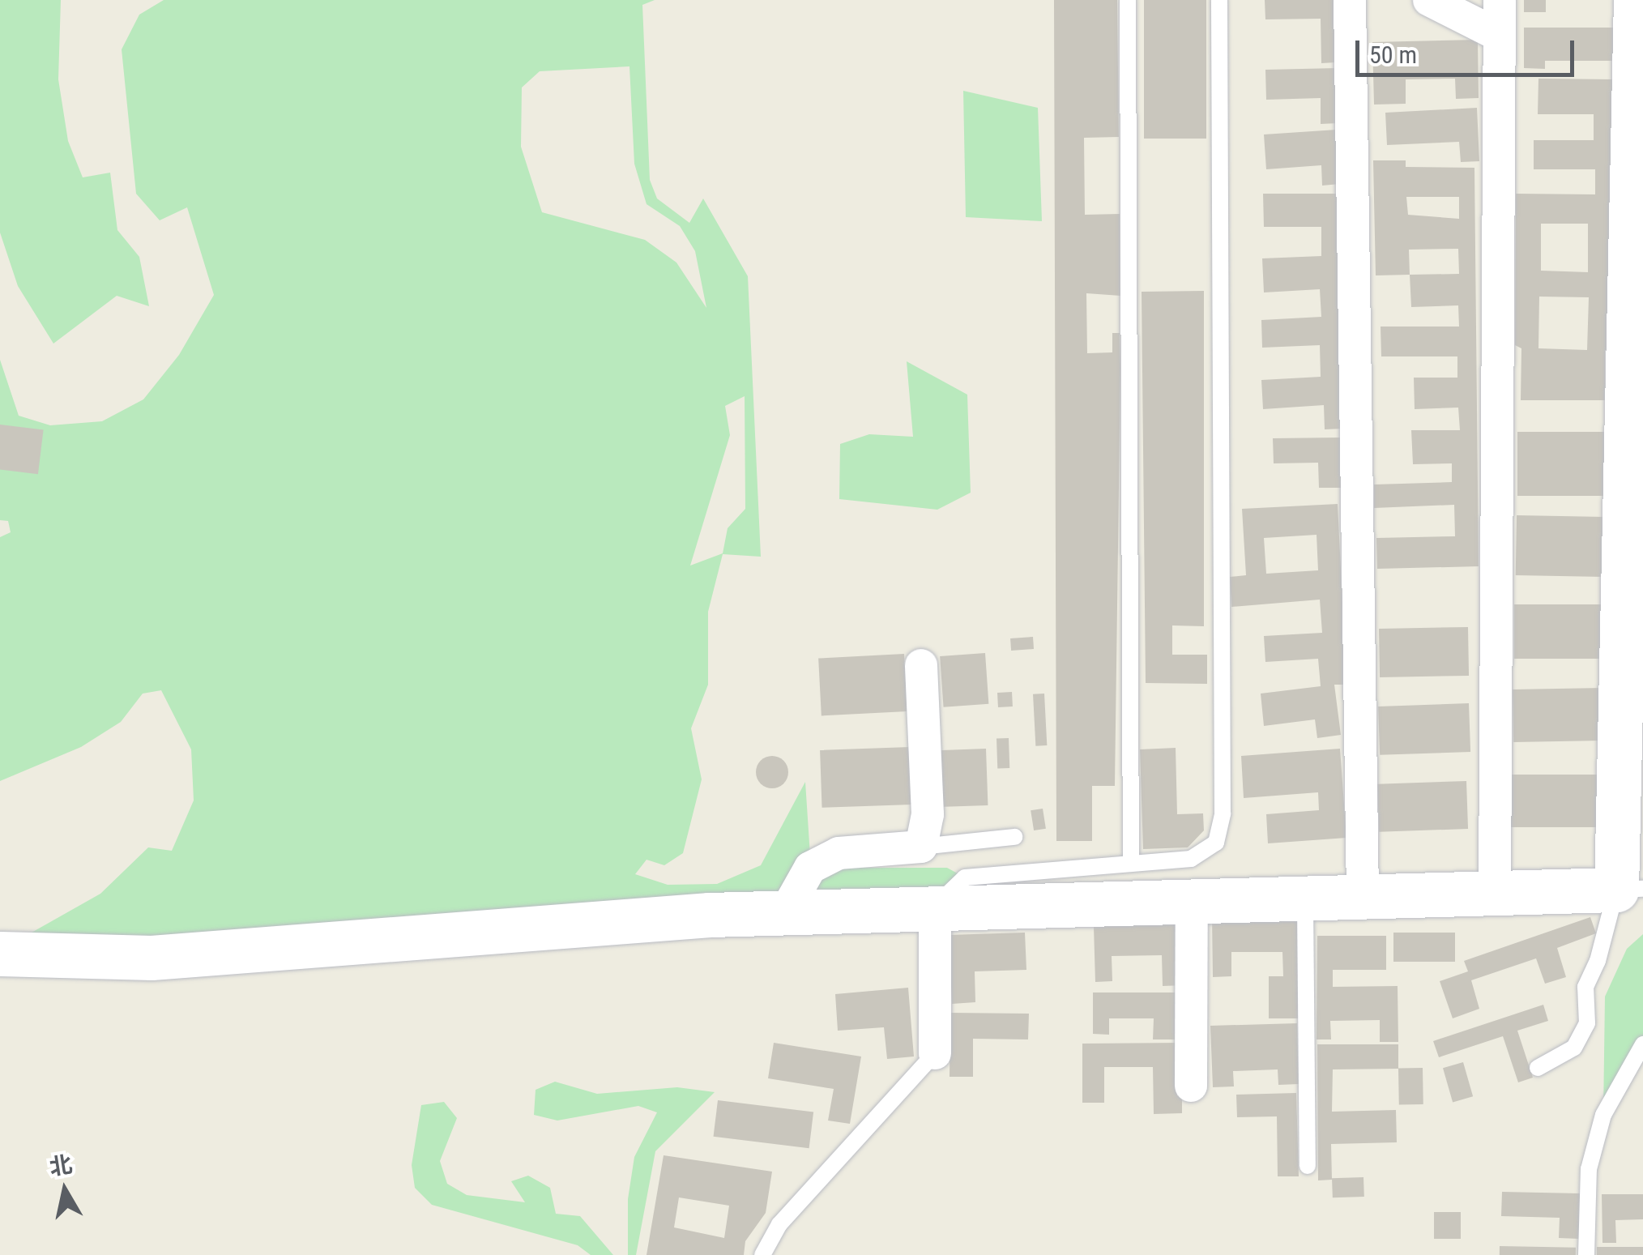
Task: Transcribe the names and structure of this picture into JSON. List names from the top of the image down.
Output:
{
  "scale_bar": "50 m",
  "north": "top"
}
